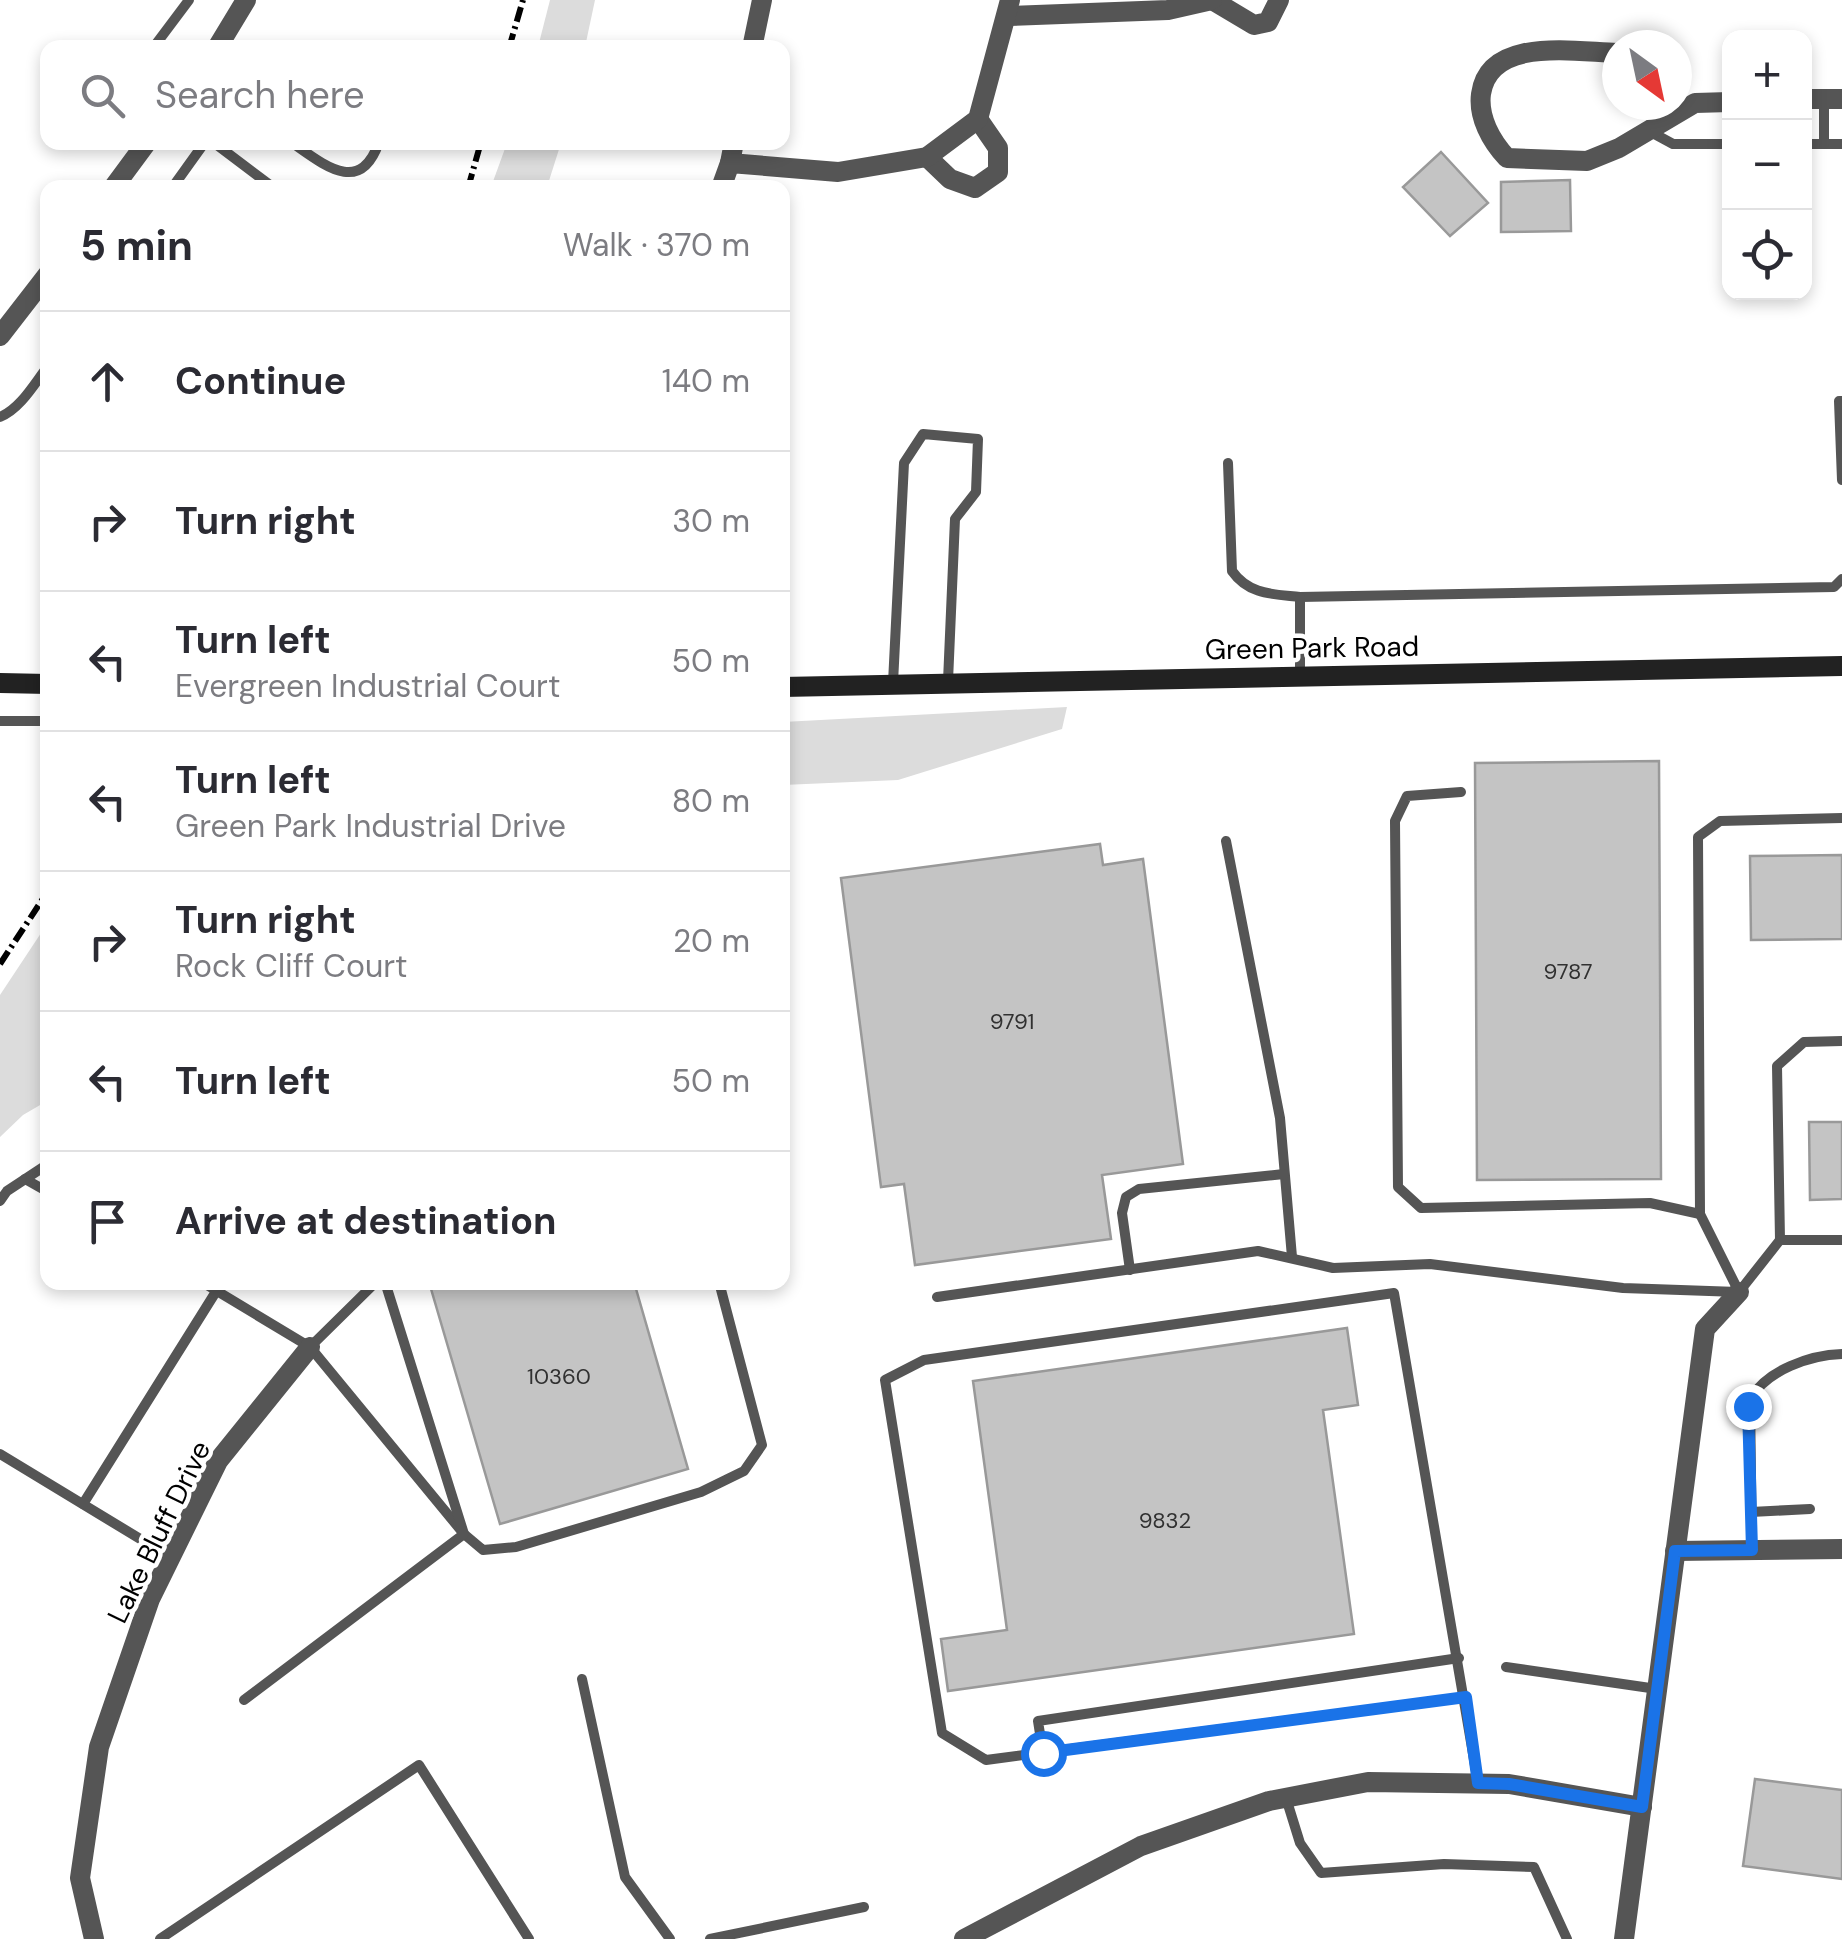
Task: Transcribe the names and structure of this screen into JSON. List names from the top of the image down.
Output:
{
  "streets": {
    "street": ["Green Park Road", "Lake Bluff Drive"]
  },
  "house_numbers": [
    "9787",
    "9791",
    "10360",
    "9832"
  ],
  "north": "bottom right",
  "page": {
    "map_buttons": ["+", "−"],
    "search": "Search here",
    "heading": ["5 min", "Walk · 370 m"],
    "list": [
      ["Continue", "140 m"],
      ["Turn right", "30 m"],
      ["Turn left", "Evergreen Industrial Court", "50 m"],
      ["Turn left", "Green Park Industrial Drive", "80 m"],
      ["Turn right", "Rock Cliff Court", "20 m"],
      ["Turn left", "50 m"],
      "Arrive at destination"
    ]
  }
}
